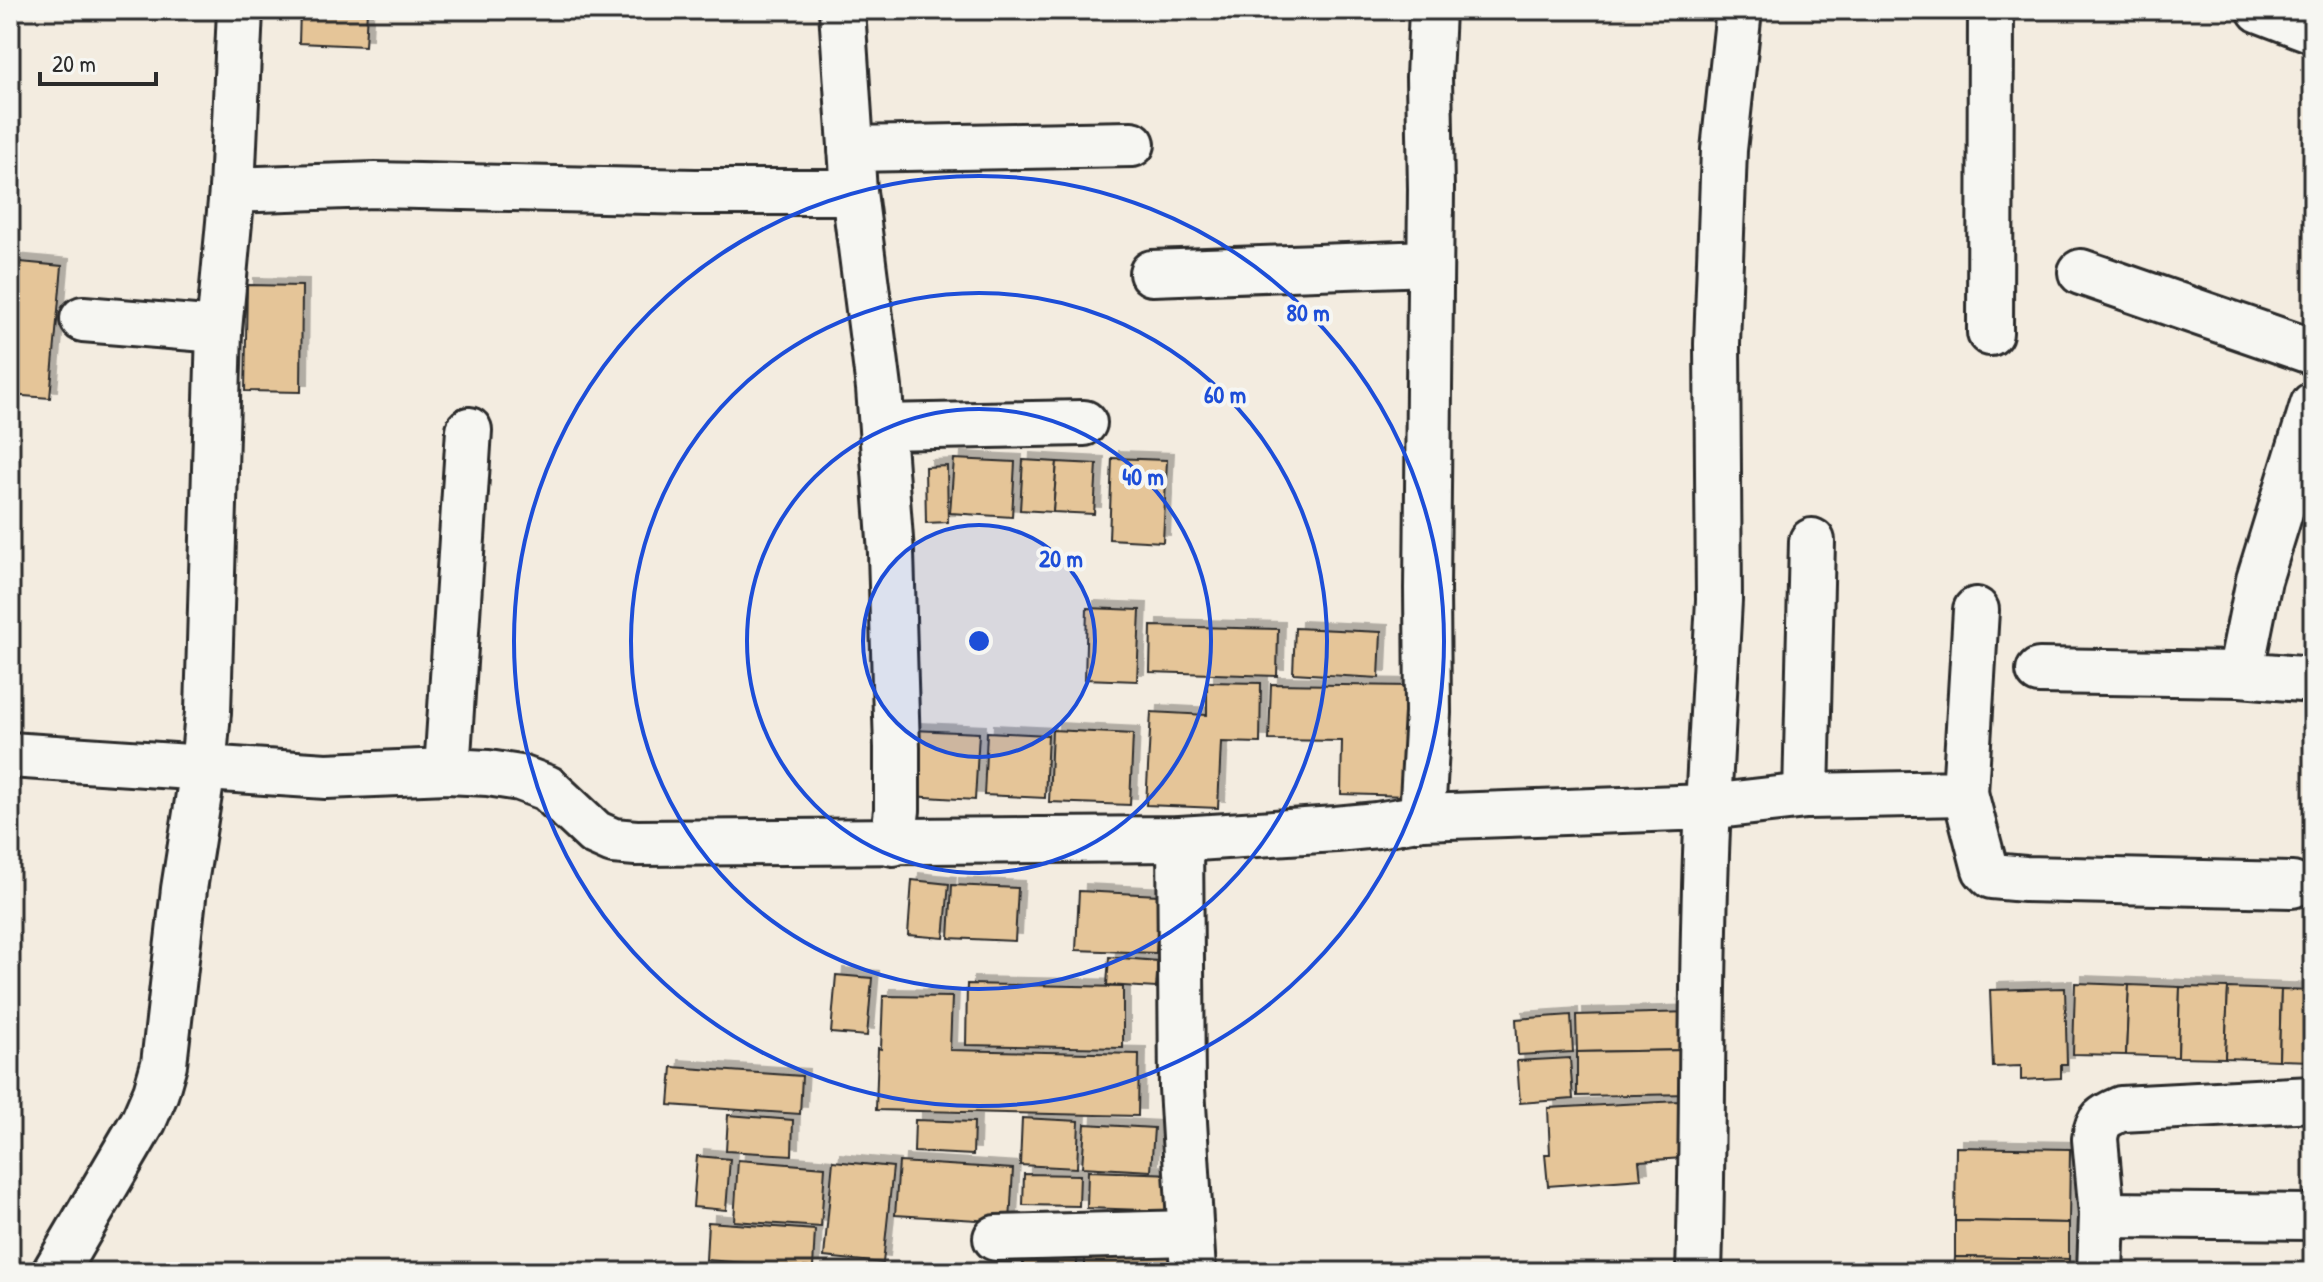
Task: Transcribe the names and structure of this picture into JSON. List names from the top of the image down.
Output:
{
  "scale_bar": "20 m",
  "rings": [
    "80 m",
    "60 m",
    "40 m",
    "20 m"
  ]
}
